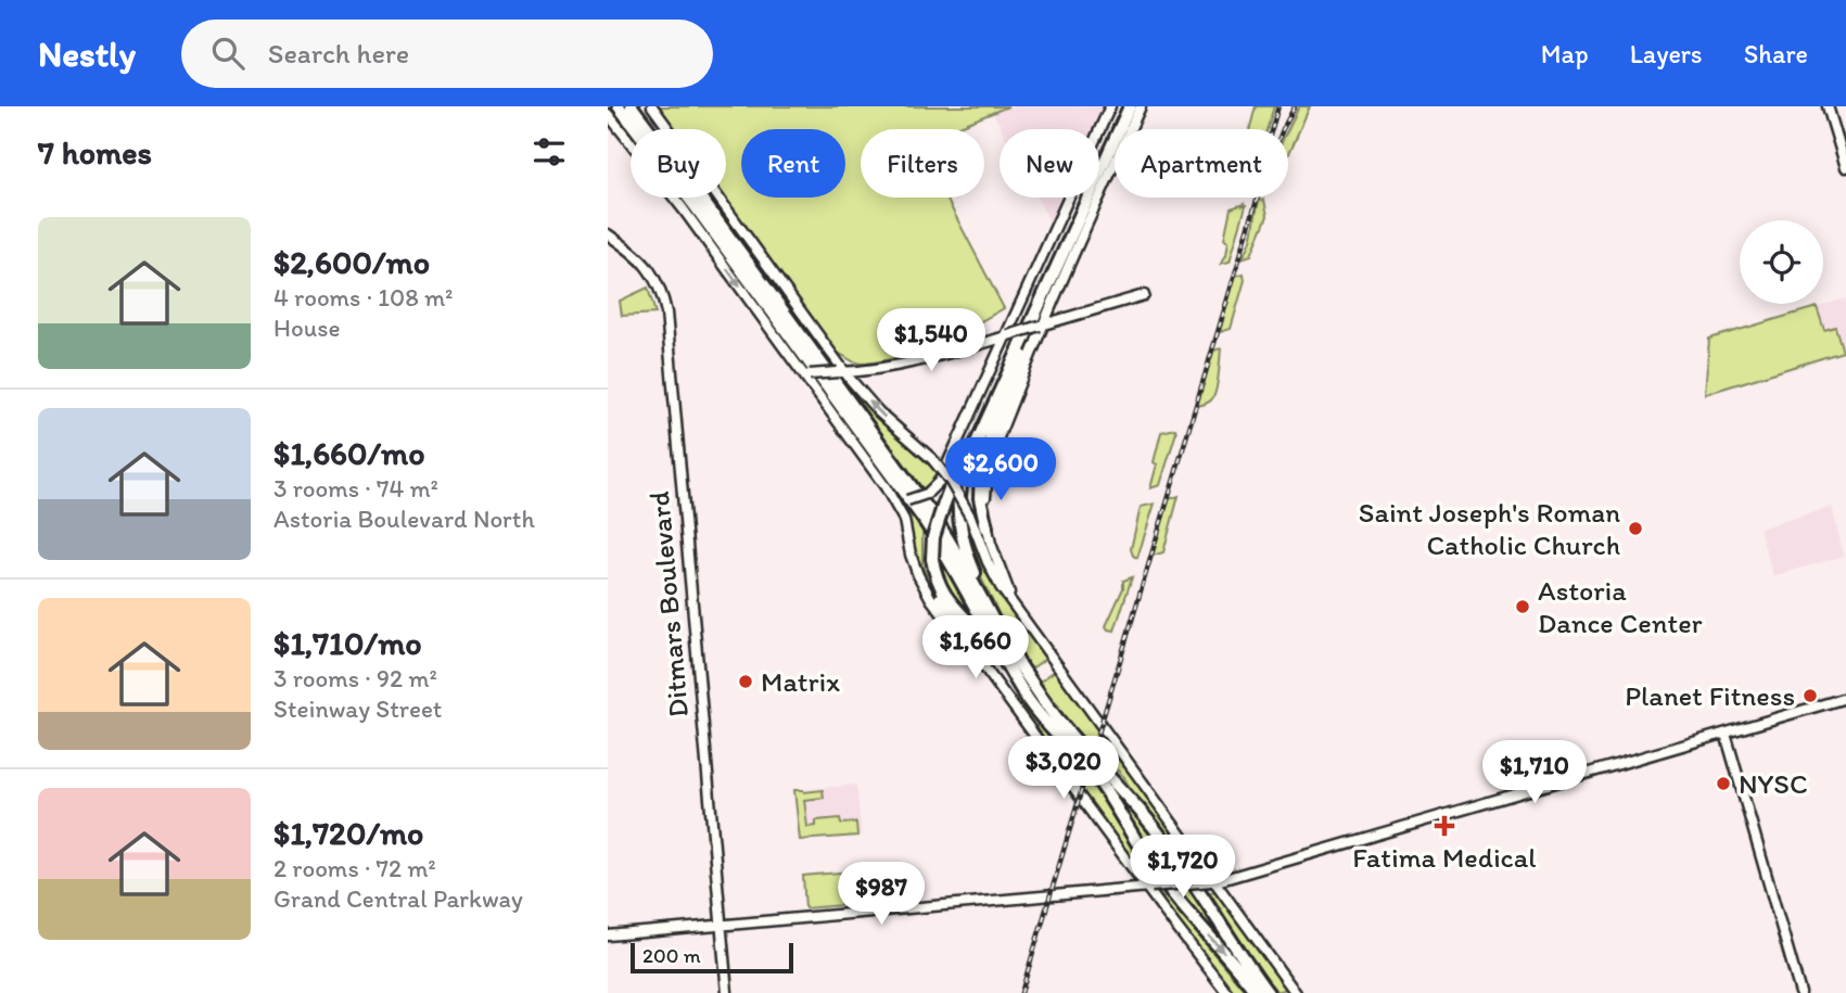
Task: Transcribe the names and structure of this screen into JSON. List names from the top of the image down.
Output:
{
  "streets": {
    "street": ["Ditmars Boulevard"]
  },
  "places": {
    "other": [
      "Saint Joseph's Roman Catholic Church",
      "Astoria Dance Center",
      "Matrix",
      "Planet Fitness",
      "NYSC"
    ],
    "health": ["Fatima Medical"]
  },
  "scale_bar": "200 m",
  "page": {
    "header": "Nestly",
    "search": "Search here",
    "nav": ["Map", "Layers", "Share"],
    "heading": "7 homes",
    "chip": [
      "Buy",
      "Rent",
      "Filters",
      "New",
      "Apartment"
    ],
    "list": [
      {
        "name": "$2,600/mo",
        "note": "4 rooms · 108 m² · House"
      },
      {
        "name": "$1,660/mo",
        "note": "3 rooms · 74 m² · Astoria Boulevard North"
      },
      {
        "name": "$1,710/mo",
        "note": "3 rooms · 92 m² · Steinway Street"
      },
      {
        "name": "$1,720/mo",
        "note": "2 rooms · 72 m² · Grand Central Parkway"
      }
    ],
    "price": [
      "$1,540",
      "$2,600",
      "$1,660",
      "$3,020",
      "$1,710",
      "$1,720",
      "$987"
    ],
    "scale": "200 m"
  }
}
